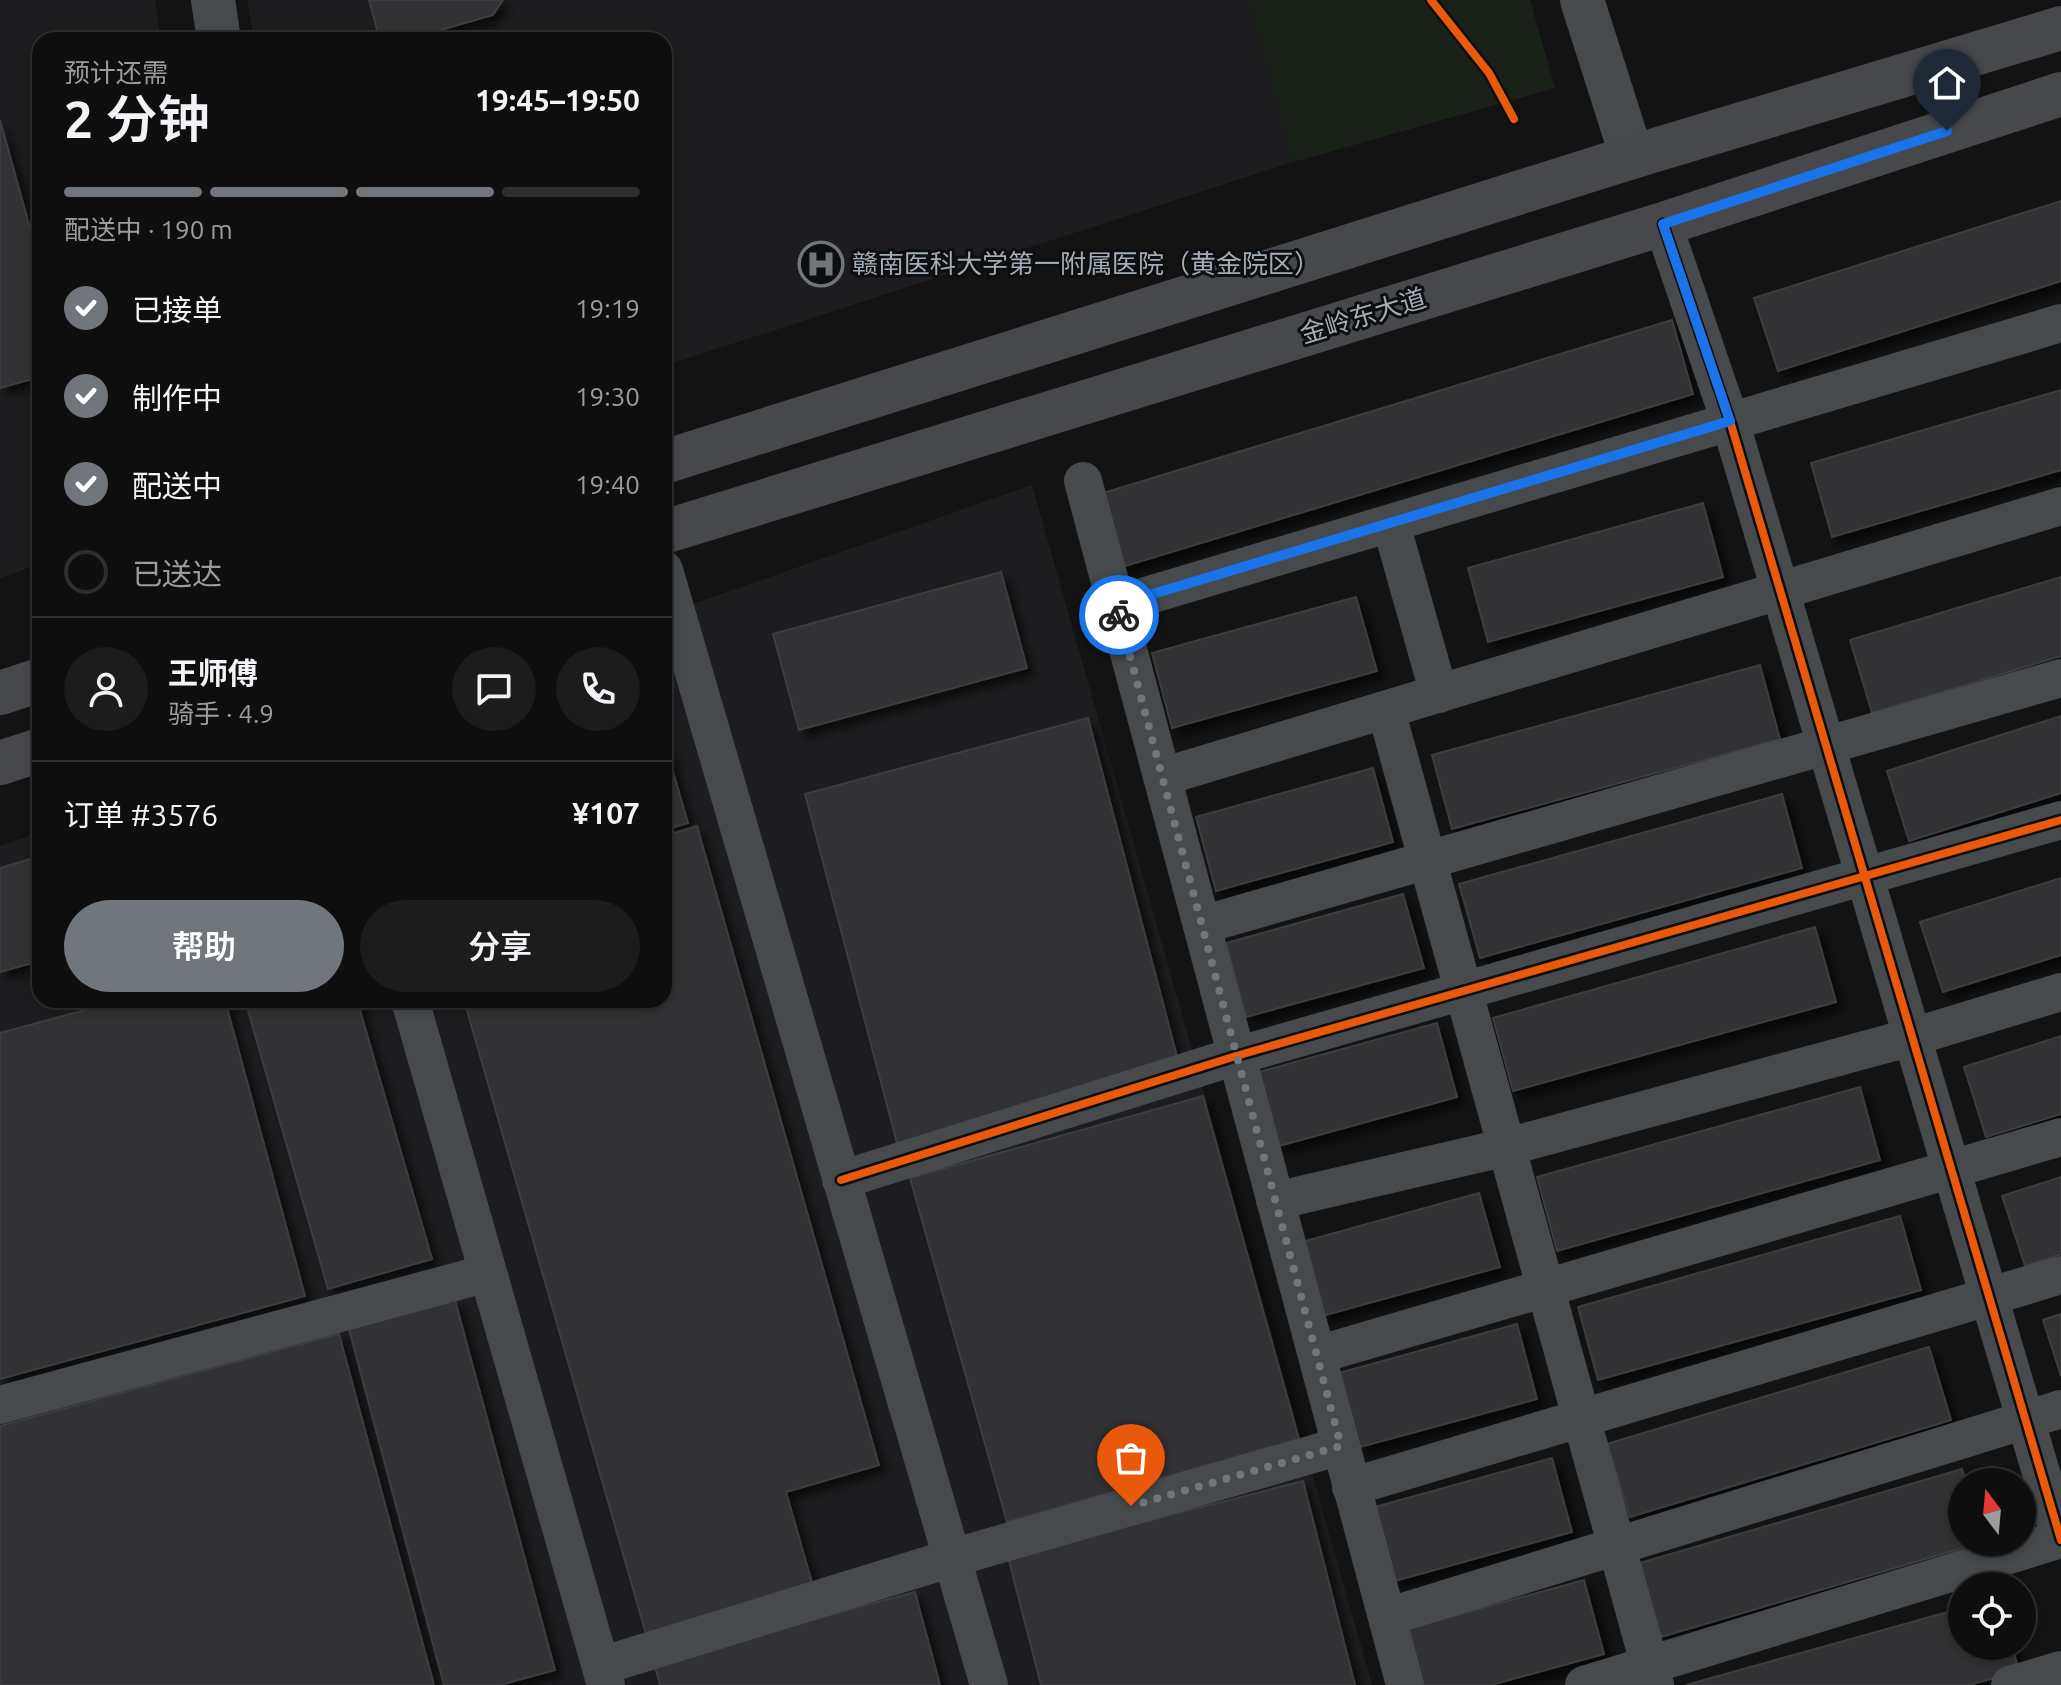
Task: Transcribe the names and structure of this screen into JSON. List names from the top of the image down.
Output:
{
  "streets": {
    "main road": ["金岭东大道"]
  },
  "places": {
    "hospital": ["赣南医科大学第一附属医院（黄金院区）"]
  },
  "north": "top",
  "page": {
    "heading": ["2 分钟", "预计还需", "19:45–19:50"],
    "panel": [
      "王师傅",
      "骑手 · 4.9",
      "订单 #3576",
      "¥107"
    ],
    "bar": "配送中 · 190 m",
    "list": [
      ["已接单", "19:19"],
      ["制作中", "19:30"],
      ["配送中", "19:40"],
      "已送达"
    ],
    "buttons": ["帮助", "分享"]
  }
}
